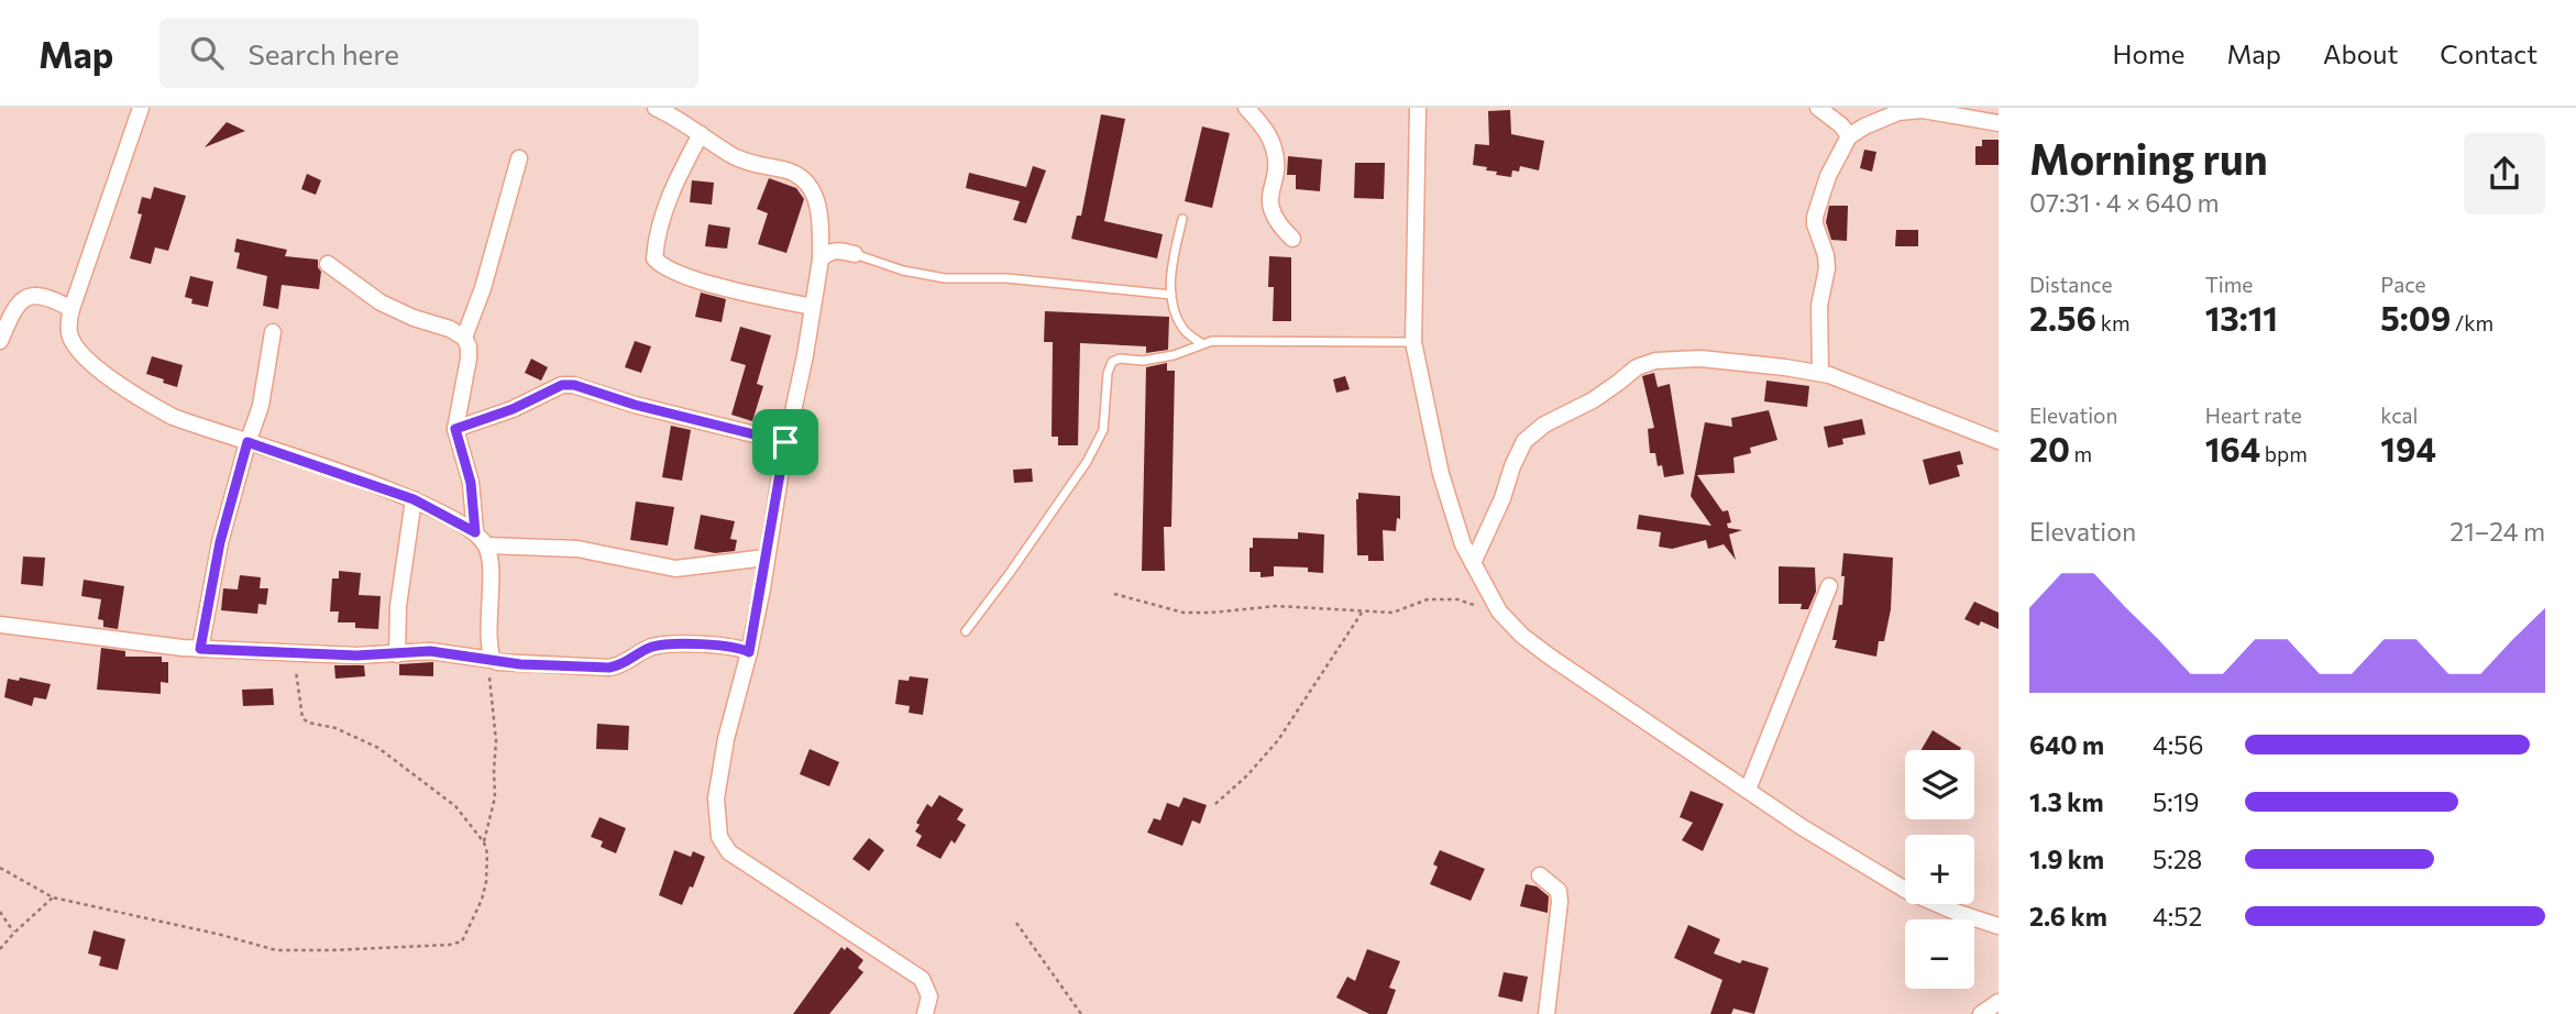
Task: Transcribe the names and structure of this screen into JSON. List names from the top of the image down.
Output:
{
  "page": {
    "header": "Map",
    "search": "Search here",
    "nav": [
      "Home",
      "Map",
      "About",
      "Contact"
    ],
    "heading": ["Morning run", "07:31 · 4 × 640 m"],
    "stats": [
      ["Distance", "2.56 km"],
      ["Time", "13:11"],
      ["Pace", "5:09 /km"],
      ["Elevation", "20 m"],
      ["Heart rate", "164 bpm"],
      ["kcal", "194"]
    ],
    "chart": ["Elevation", "21–24 m"],
    "list": [
      {
        "name": "640 m",
        "note": "4:56"
      },
      {
        "name": "1.3 km",
        "note": "5:19"
      },
      {
        "name": "1.9 km",
        "note": "5:28"
      },
      {
        "name": "2.6 km",
        "note": "4:52"
      }
    ],
    "map_buttons": ["+", "−"]
  }
}
